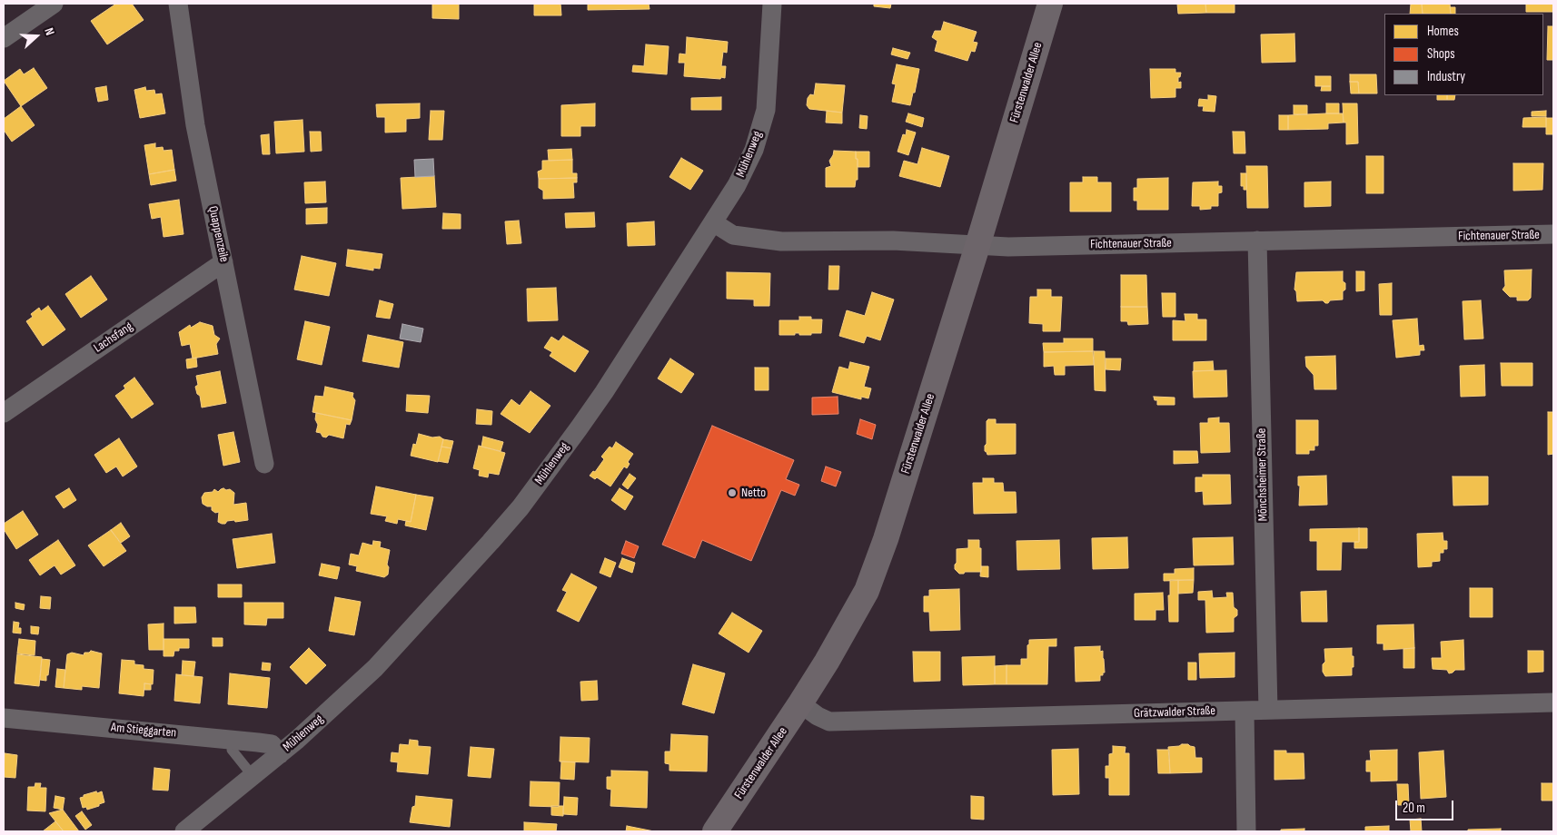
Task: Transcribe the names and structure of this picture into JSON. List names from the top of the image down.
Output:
{
  "streets": {
    "main road": ["Fürstenwalder Allee"],
    "street": [
      "Mühlenweg",
      "Quappenzeile",
      "Fichtenauer Straße",
      "Lachsfang",
      "Mönchsheimer Straße",
      "Grätzwalder Straße",
      "Am Stieggarten"
    ]
  },
  "crossings": [
    ["Fürstenwalder Allee", "Fichtenauer Straße"],
    ["Fürstenwalder Allee", "Grätzwalder Straße"],
    ["Mühlenweg", "Fichtenauer Straße"],
    ["Mühlenweg", "Am Stieggarten"],
    ["Quappenzeile", "Lachsfang"],
    ["Fichtenauer Straße", "Mönchsheimer Straße"],
    ["Mönchsheimer Straße", "Grätzwalder Straße"]
  ],
  "places": ["Netto"],
  "legend": ["Homes", "Shops", "Industry"],
  "scale_bar": "20 m",
  "north": "right"
}
